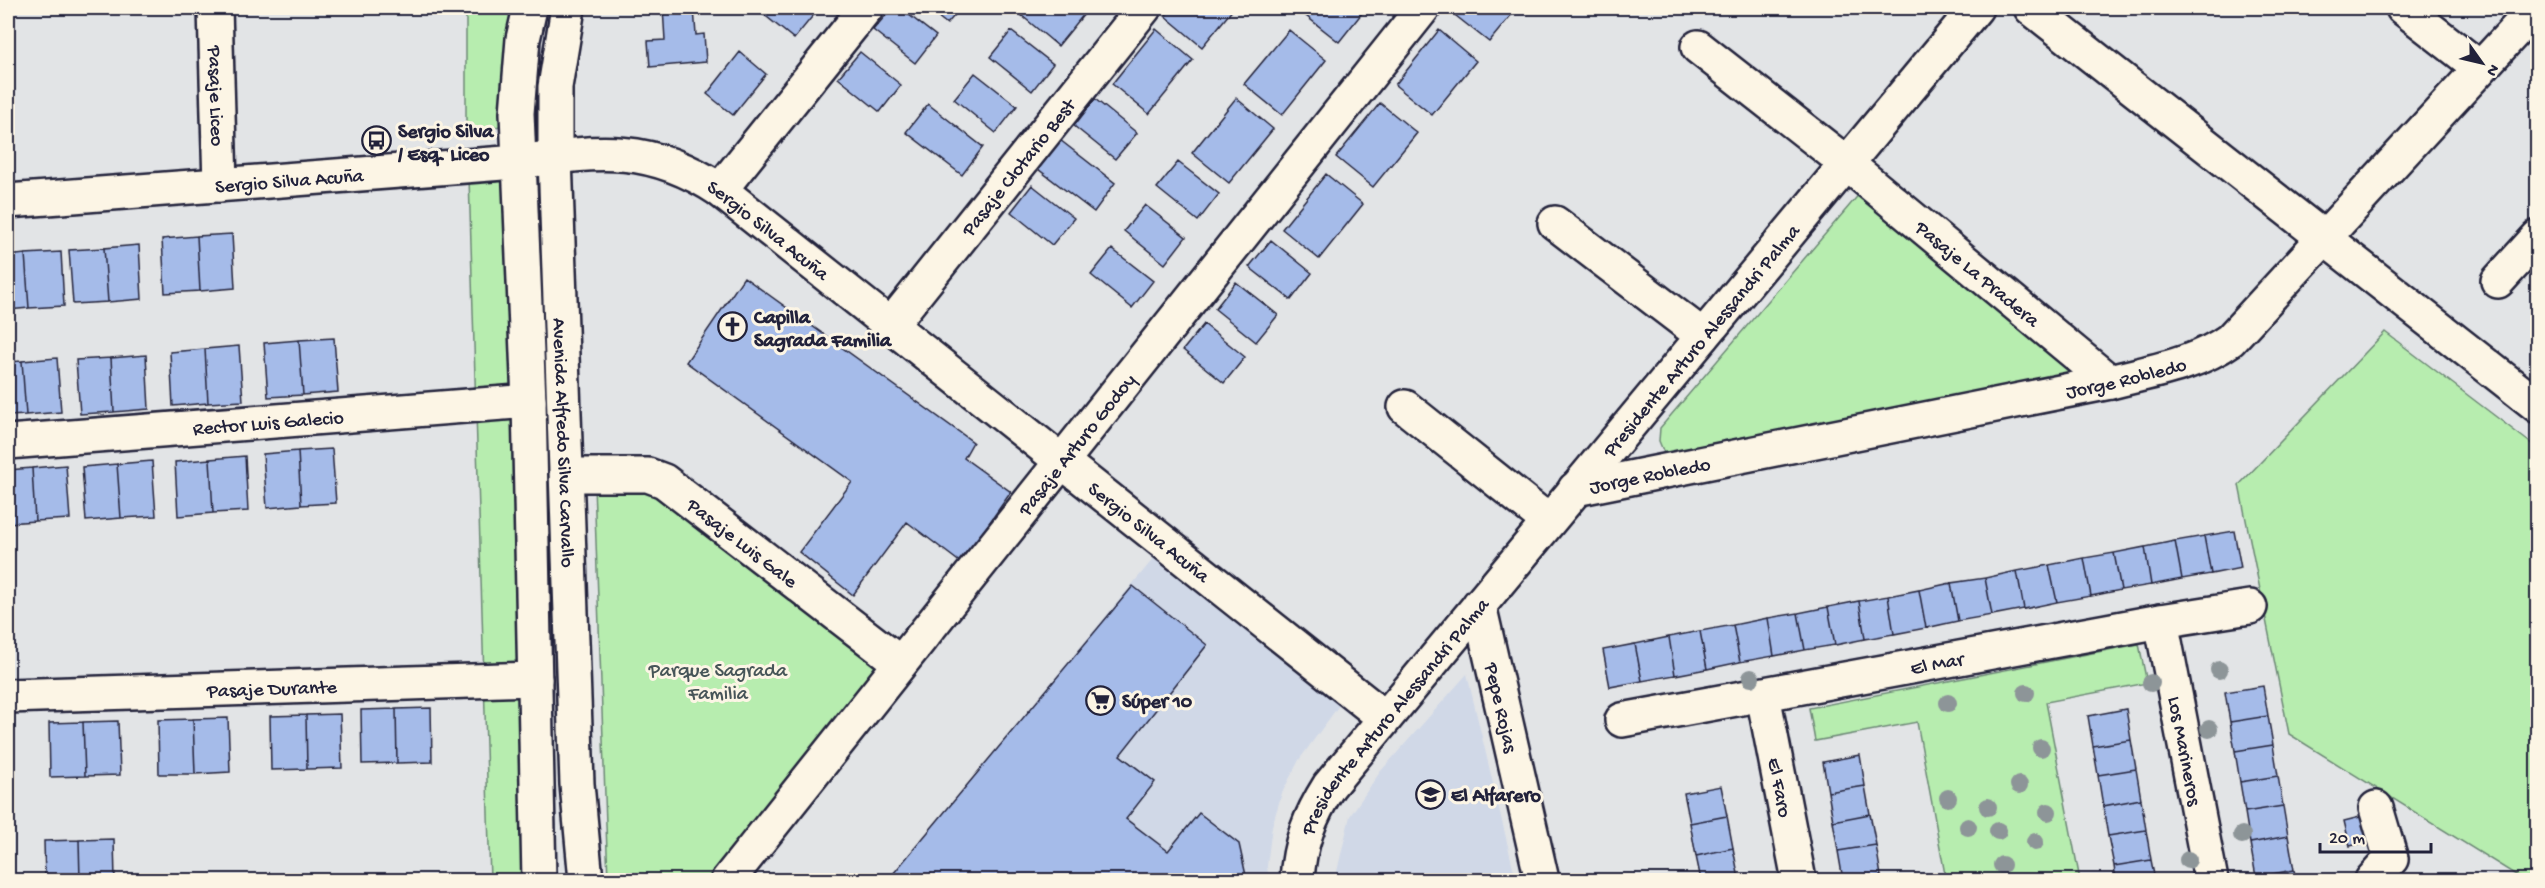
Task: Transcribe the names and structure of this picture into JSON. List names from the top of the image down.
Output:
{
  "streets": {
    "street": [
      "Pasaje Liceo",
      "Pasaje Clotario Best",
      "Sergio Silva Acuña",
      "Pasaje La Pradera",
      "Presidente Arturo Alessandri Palma",
      "Jorge Robledo",
      "Rector Luis Galecio",
      "Pasaje Arturo Godoy",
      "Avenida Alfredo Silva Carvallo",
      "Pasaje Luis Gale",
      "El Mar",
      "Pasaje Durante",
      "Pepe Rojas",
      "Los Marineros",
      "El Faro"
    ]
  },
  "crossings": [
    ["Pasaje Liceo", "Sergio Silva Acuña"],
    ["Pasaje Clotario Best", "Sergio Silva Acuña"],
    ["Sergio Silva Acuña", "Presidente Arturo Alessandri Palma"],
    ["Sergio Silva Acuña", "Pasaje Arturo Godoy"],
    ["Sergio Silva Acuña", "Avenida Alfredo Silva Carvallo"],
    ["Pasaje La Pradera", "Presidente Arturo Alessandri Palma"],
    ["Pasaje La Pradera", "Jorge Robledo"],
    ["Presidente Arturo Alessandri Palma", "Jorge Robledo"],
    ["Presidente Arturo Alessandri Palma", "Pepe Rojas"],
    ["Rector Luis Galecio", "Avenida Alfredo Silva Carvallo"],
    ["Pasaje Arturo Godoy", "Pasaje Luis Gale"],
    ["Avenida Alfredo Silva Carvallo", "Pasaje Luis Gale"],
    ["Avenida Alfredo Silva Carvallo", "Pasaje Durante"],
    ["El Mar", "Los Marineros"],
    ["El Mar", "El Faro"]
  ],
  "parks": ["Parque Sagrada Familia"],
  "places": {
    "bus stop": ["Sergio Silva / Esq. Liceo"],
    "church": ["Capilla Sagrada Familia"],
    "supermarket": ["Súper 10"],
    "school or university": ["El Alfarero"]
  },
  "scale_bar": "20 m",
  "north": "bottom right"
}
